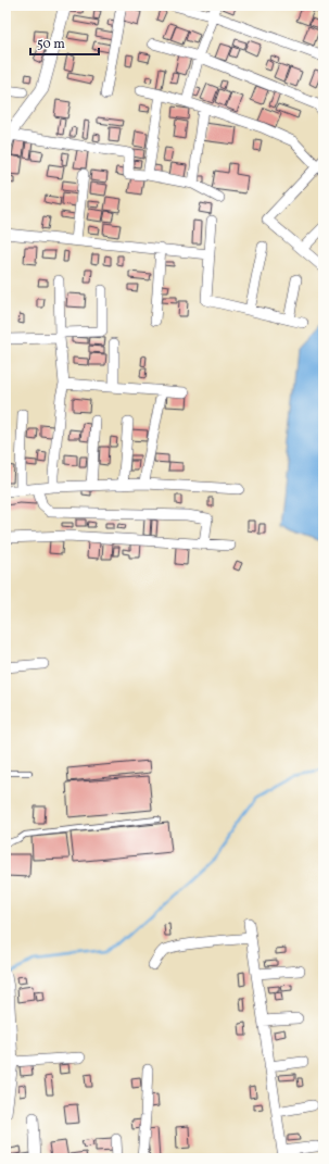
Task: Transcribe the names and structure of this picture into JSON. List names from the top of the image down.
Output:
{
  "scale_bar": "50 m"
}
